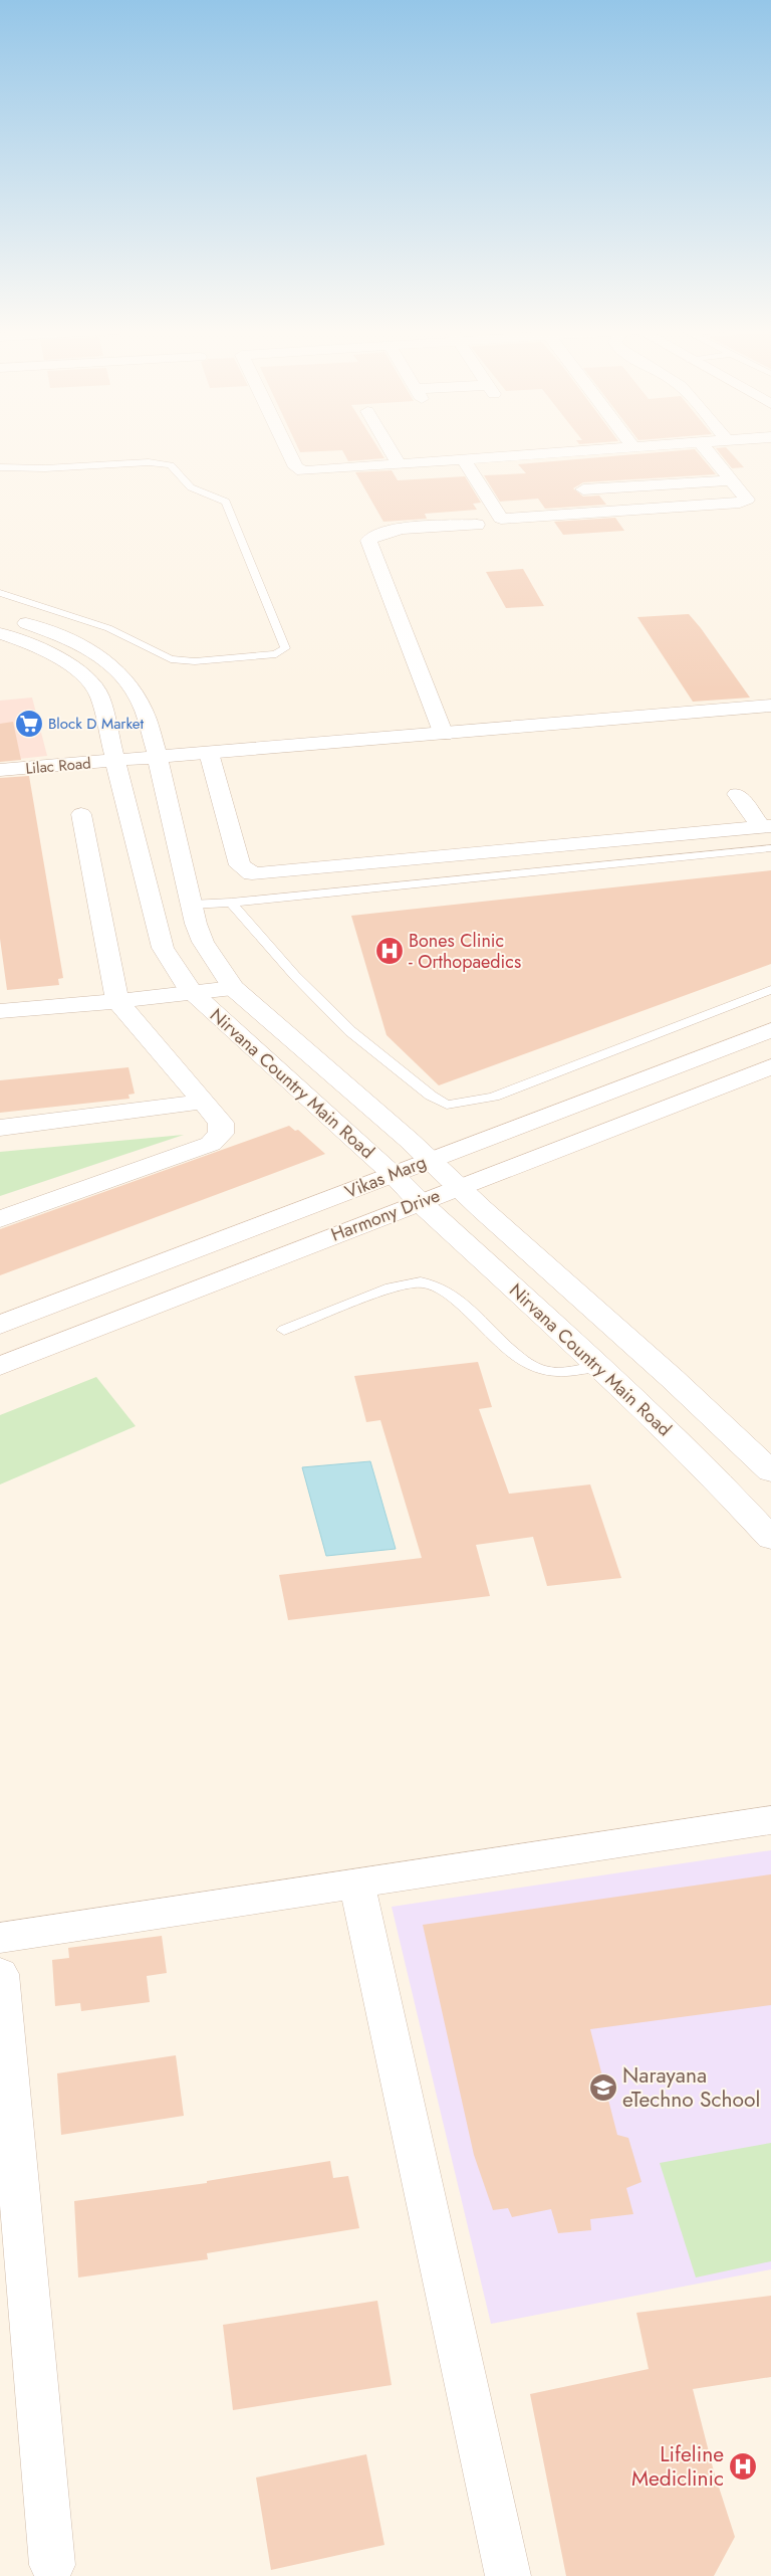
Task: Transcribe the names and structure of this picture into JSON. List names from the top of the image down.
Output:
{
  "streets": {
    "street": [
      "Lilac Road",
      "Nirvana Country Main Road",
      "Vikas Marg",
      "Harmony Drive"
    ]
  },
  "crossings": [
    ["Lilac Road", "Nirvana Country Main Road"],
    ["Nirvana Country Main Road", "Vikas Marg"],
    ["Nirvana Country Main Road", "Harmony Drive"]
  ],
  "places": {
    "supermarket": ["Block D Market"],
    "hospital": ["Bones Clinic - Orthopaedics", "Lifeline Mediclinic"],
    "school or university": ["Narayana eTechno School"]
  }
}
